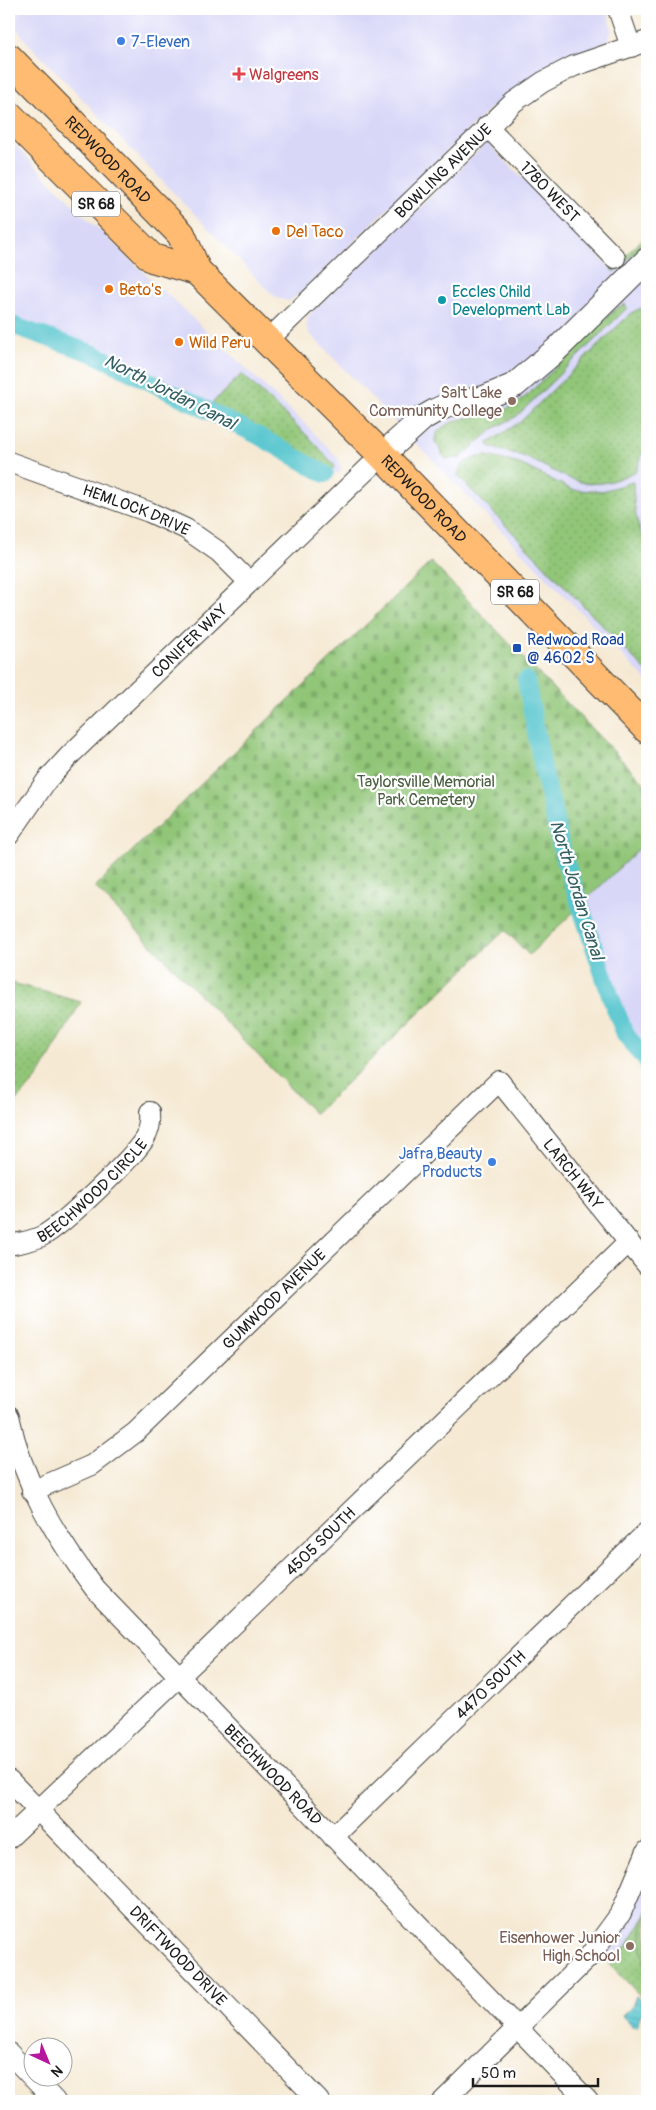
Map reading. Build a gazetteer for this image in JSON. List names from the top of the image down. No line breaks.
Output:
{"streets":{"main road":["REDWOOD ROAD","SR 68"],"street":["BOWLING AVENUE","1780 WEST","HEMLOCK DRIVE","CONIFER WAY","LARCH WAY","BEECHWOOD CIRCLE","GUMWOOD AVENUE","4505 SOUTH","4470 SOUTH","BEECHWOOD ROAD","DRIFTWOOD DRIVE"]},"crossings":[["REDWOOD ROAD","BOWLING AVENUE"],["REDWOOD ROAD","CONIFER WAY"],["BOWLING AVENUE","1780 WEST"],["HEMLOCK DRIVE","CONIFER WAY"],["LARCH WAY","GUMWOOD AVENUE"],["LARCH WAY","4505 SOUTH"],["GUMWOOD AVENUE","BEECHWOOD ROAD"],["4505 SOUTH","BEECHWOOD ROAD"],["4505 SOUTH","DRIFTWOOD DRIVE"],["4470 SOUTH","BEECHWOOD ROAD"]],"water":["North Jordan Canal"],"parks":["Taylorsville Memorial Park Cemetery"],"places":{"other":["7-Eleven","Del Taco","Beto's","Eccles Child Development Lab","Wild Peru","Salt Lake Community College","Jafra Beauty Products","Eisenhower Junior High School"],"health":["Walgreens"],"transit":["Redwood Road @ 4602 S"]},"scale_bar":"50 m","north":"bottom right"}
